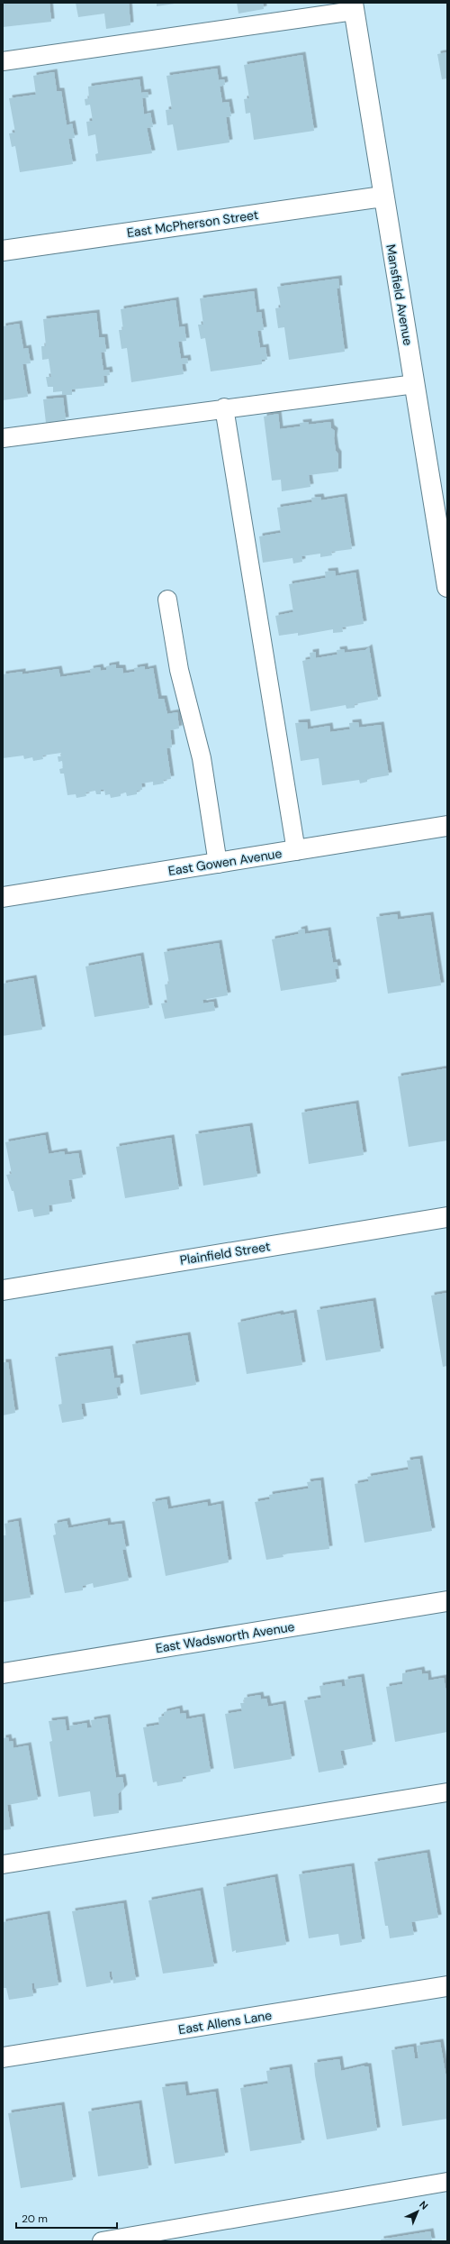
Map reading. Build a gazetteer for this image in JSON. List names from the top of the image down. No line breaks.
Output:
{"streets":{"street":["East McPherson Street","Mansfield Avenue","East Gowen Avenue","Plainfield Street","East Wadsworth Avenue","East Allens Lane"]},"crossings":[["East McPherson Street","Mansfield Avenue"]],"scale_bar":"20 m","north":"top right"}
